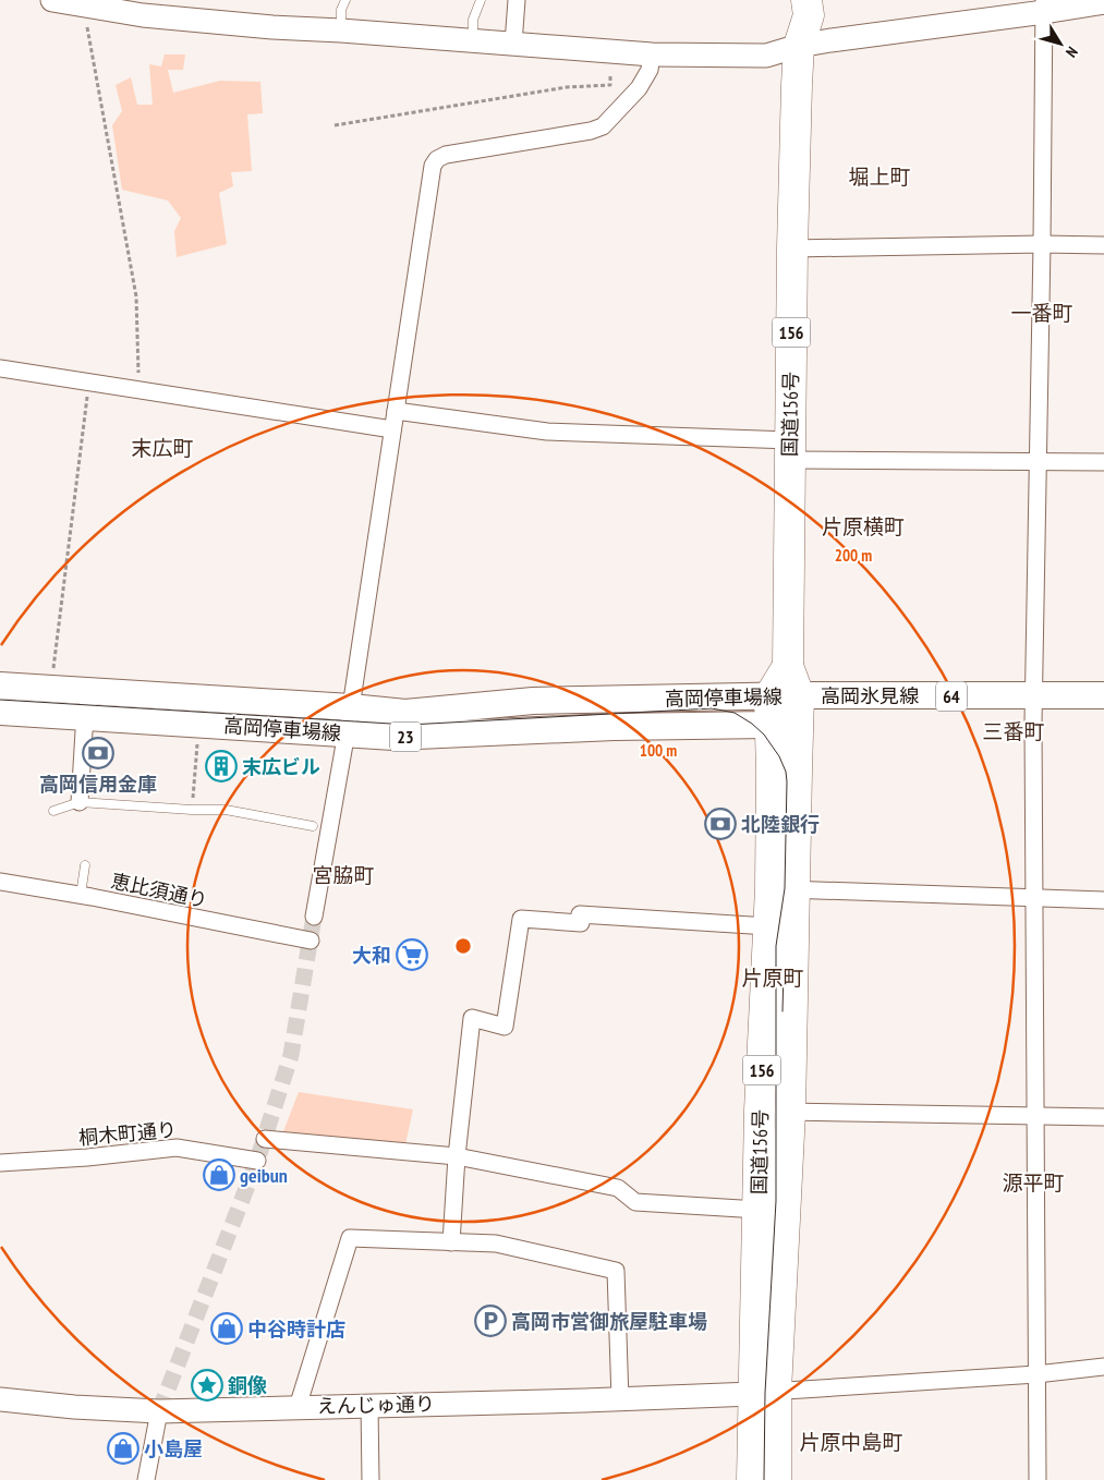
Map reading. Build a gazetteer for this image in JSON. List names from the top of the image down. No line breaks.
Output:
{"streets":{"highway":["156","国道156号"],"main road":["高岡氷見線","64","高岡停車場線","23"],"street":["恵比須通り","桐木町通り","えんじゅ通り"]},"crossings":[["国道156号","高岡氷見線"],["国道156号","高岡停車場線"],["国道156号","えんじゅ通り"],["高岡氷見線","高岡停車場線"]],"districts":["堀上町","一番町","末広町","片原横町","三番町","宮脇町","片原町","源平町","片原中島町"],"places":{"bank":["高岡信用金庫","北陸銀行"],"building":["末広ビル"],"supermarket":["大和"],"shop":["geibun","中谷時計店","小島屋"],"parking":["高岡市営御旅屋駐車場"],"place":["銅像"]},"north":"bottom right","rings":["200 m","100 m"]}
